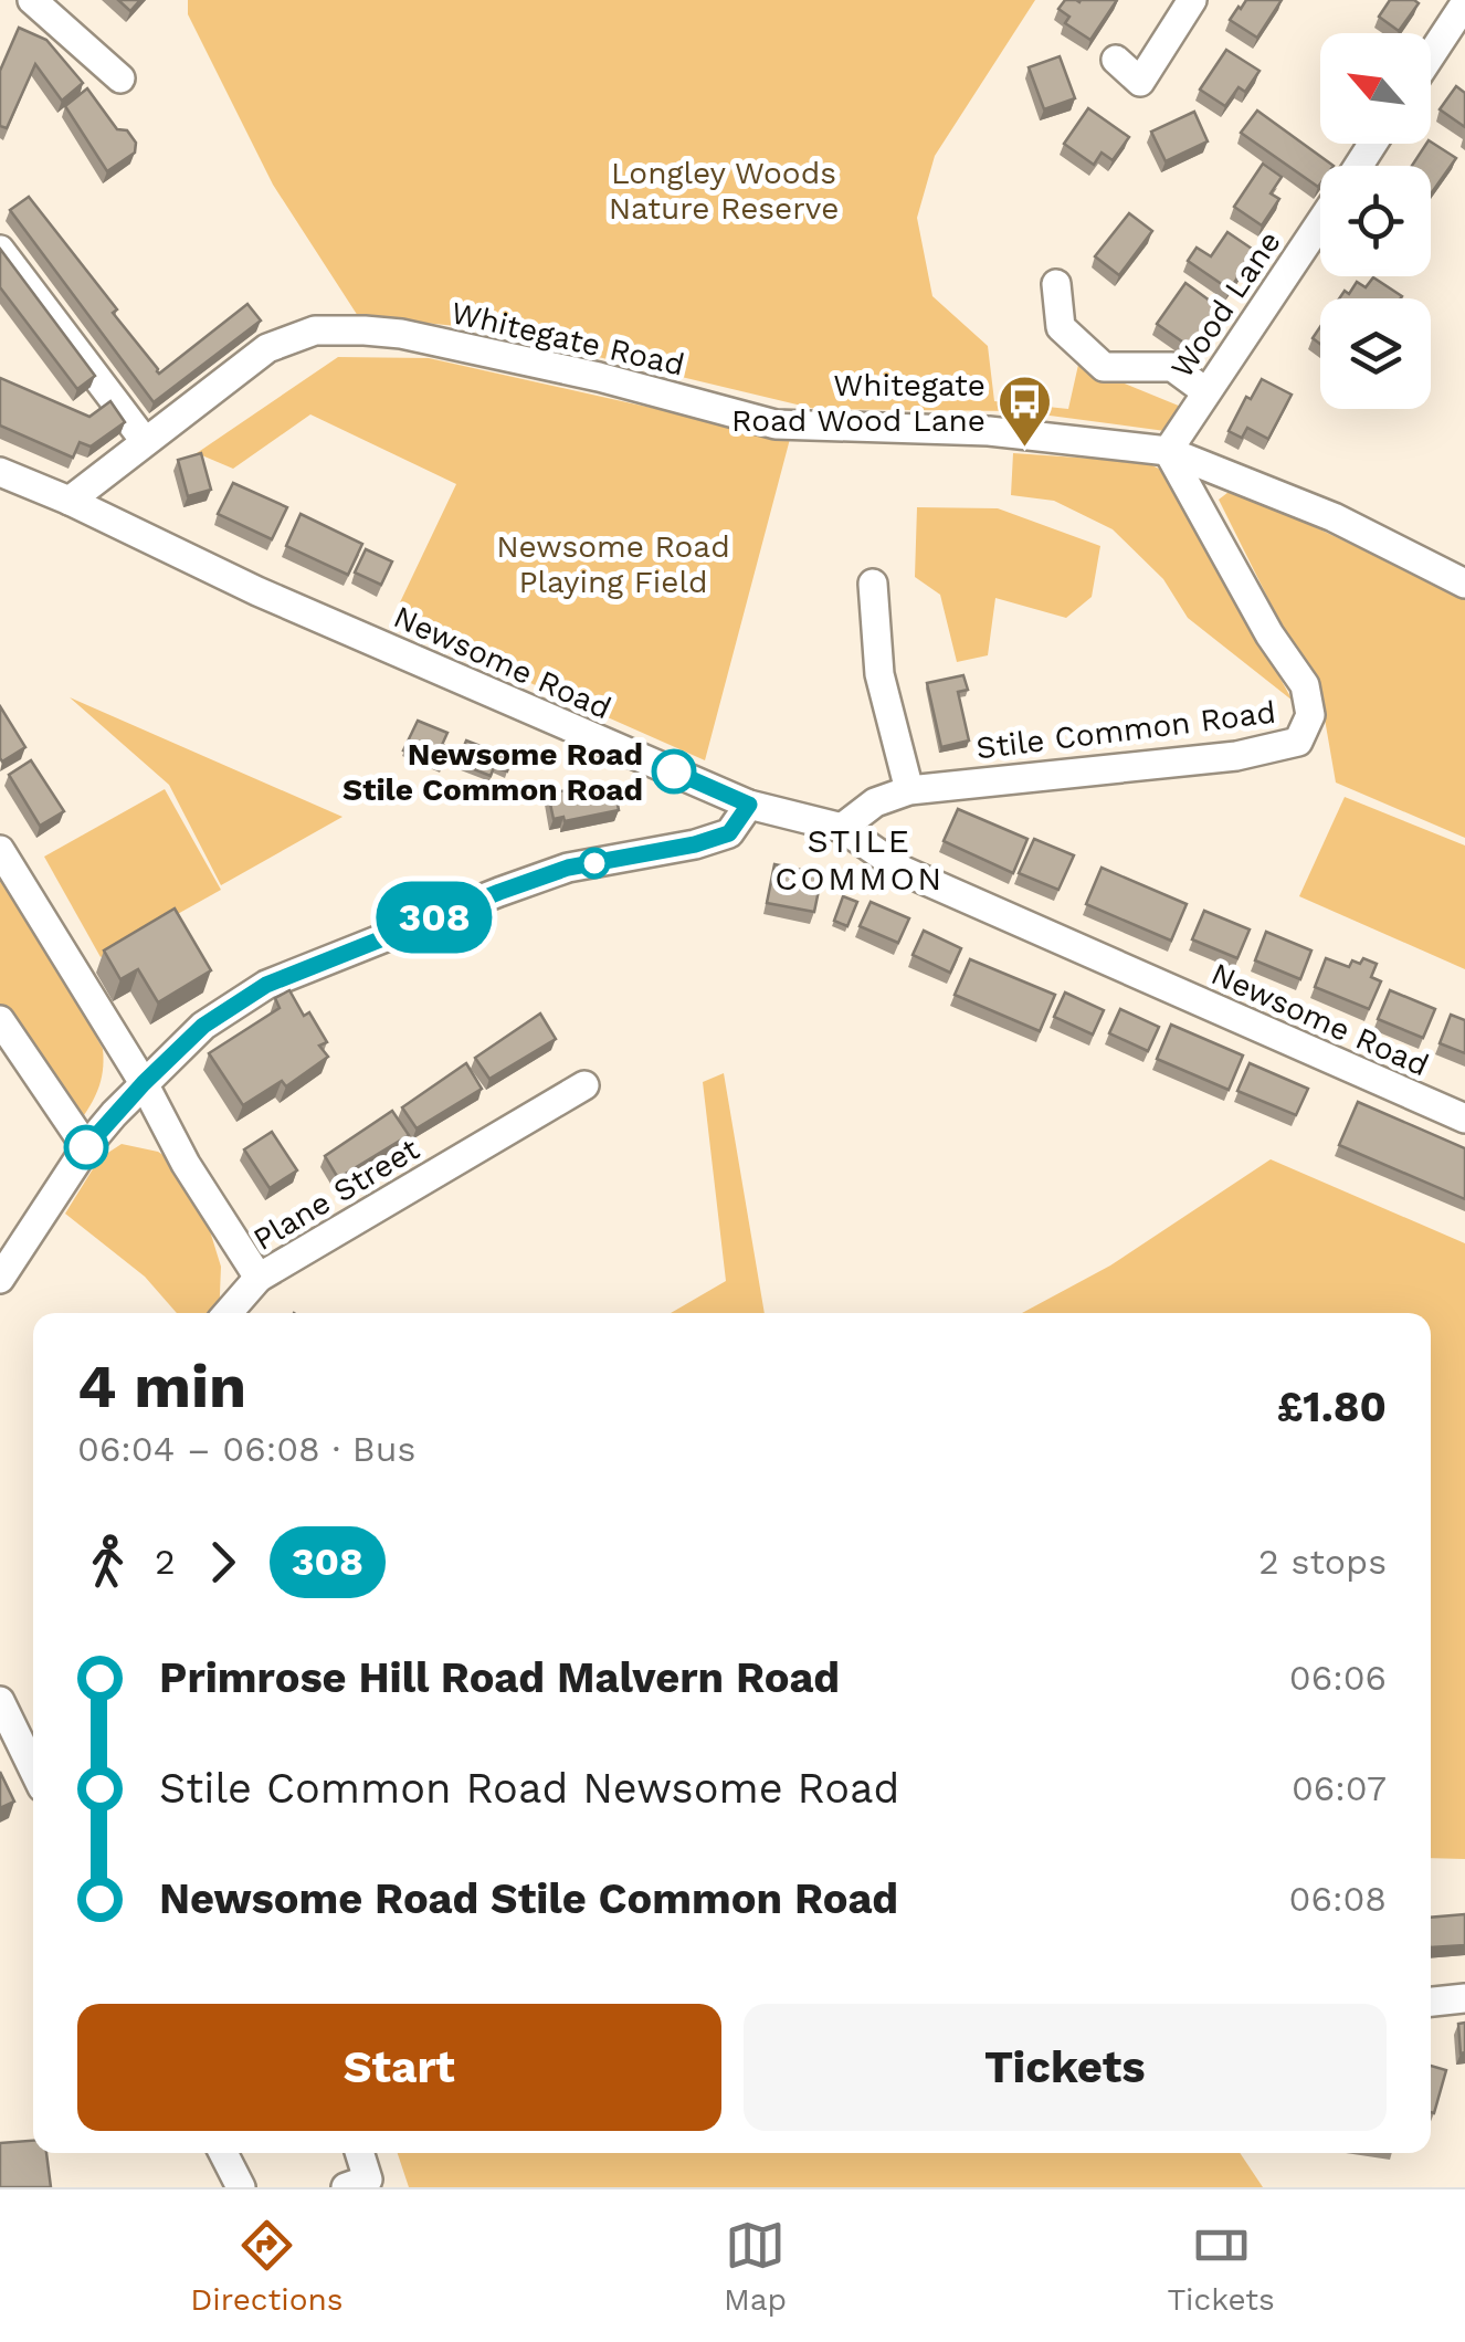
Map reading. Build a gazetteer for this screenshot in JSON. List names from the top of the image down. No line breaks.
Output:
{"streets":{"street":["Wood Lane","Whitegate Road","Newsome Road","Stile Common Road","Plane Street"]},"crossings":[["Wood Lane","Whitegate Road"],["Wood Lane","Stile Common Road"],["Whitegate Road","Newsome Road"],["Whitegate Road","Stile Common Road"],["Newsome Road","Stile Common Road"]],"districts":["STILE COMMON"],"parks":["Longley Woods Nature Reserve","Newsome Road Playing Field"],"places":{"bus stop":["Whitegate Road Wood Lane"],"other":["Newsome Road Stile Common Road"]},"lines":["bus line 308"],"north":"top left","page":{"on_map":"308","heading":["4 min","06:04 – 06:08 · Bus","£1.80"],"legs":["2","308","2 stops"],"list":[{"name":"Primrose Hill Road Malvern Road","value":"06:06"},{"name":"Stile Common Road Newsome Road","value":"06:07"},{"name":"Newsome Road Stile Common Road","value":"06:08"}],"buttons":["Start","Tickets"],"tabs":["Directions","Map","Tickets"]}}
